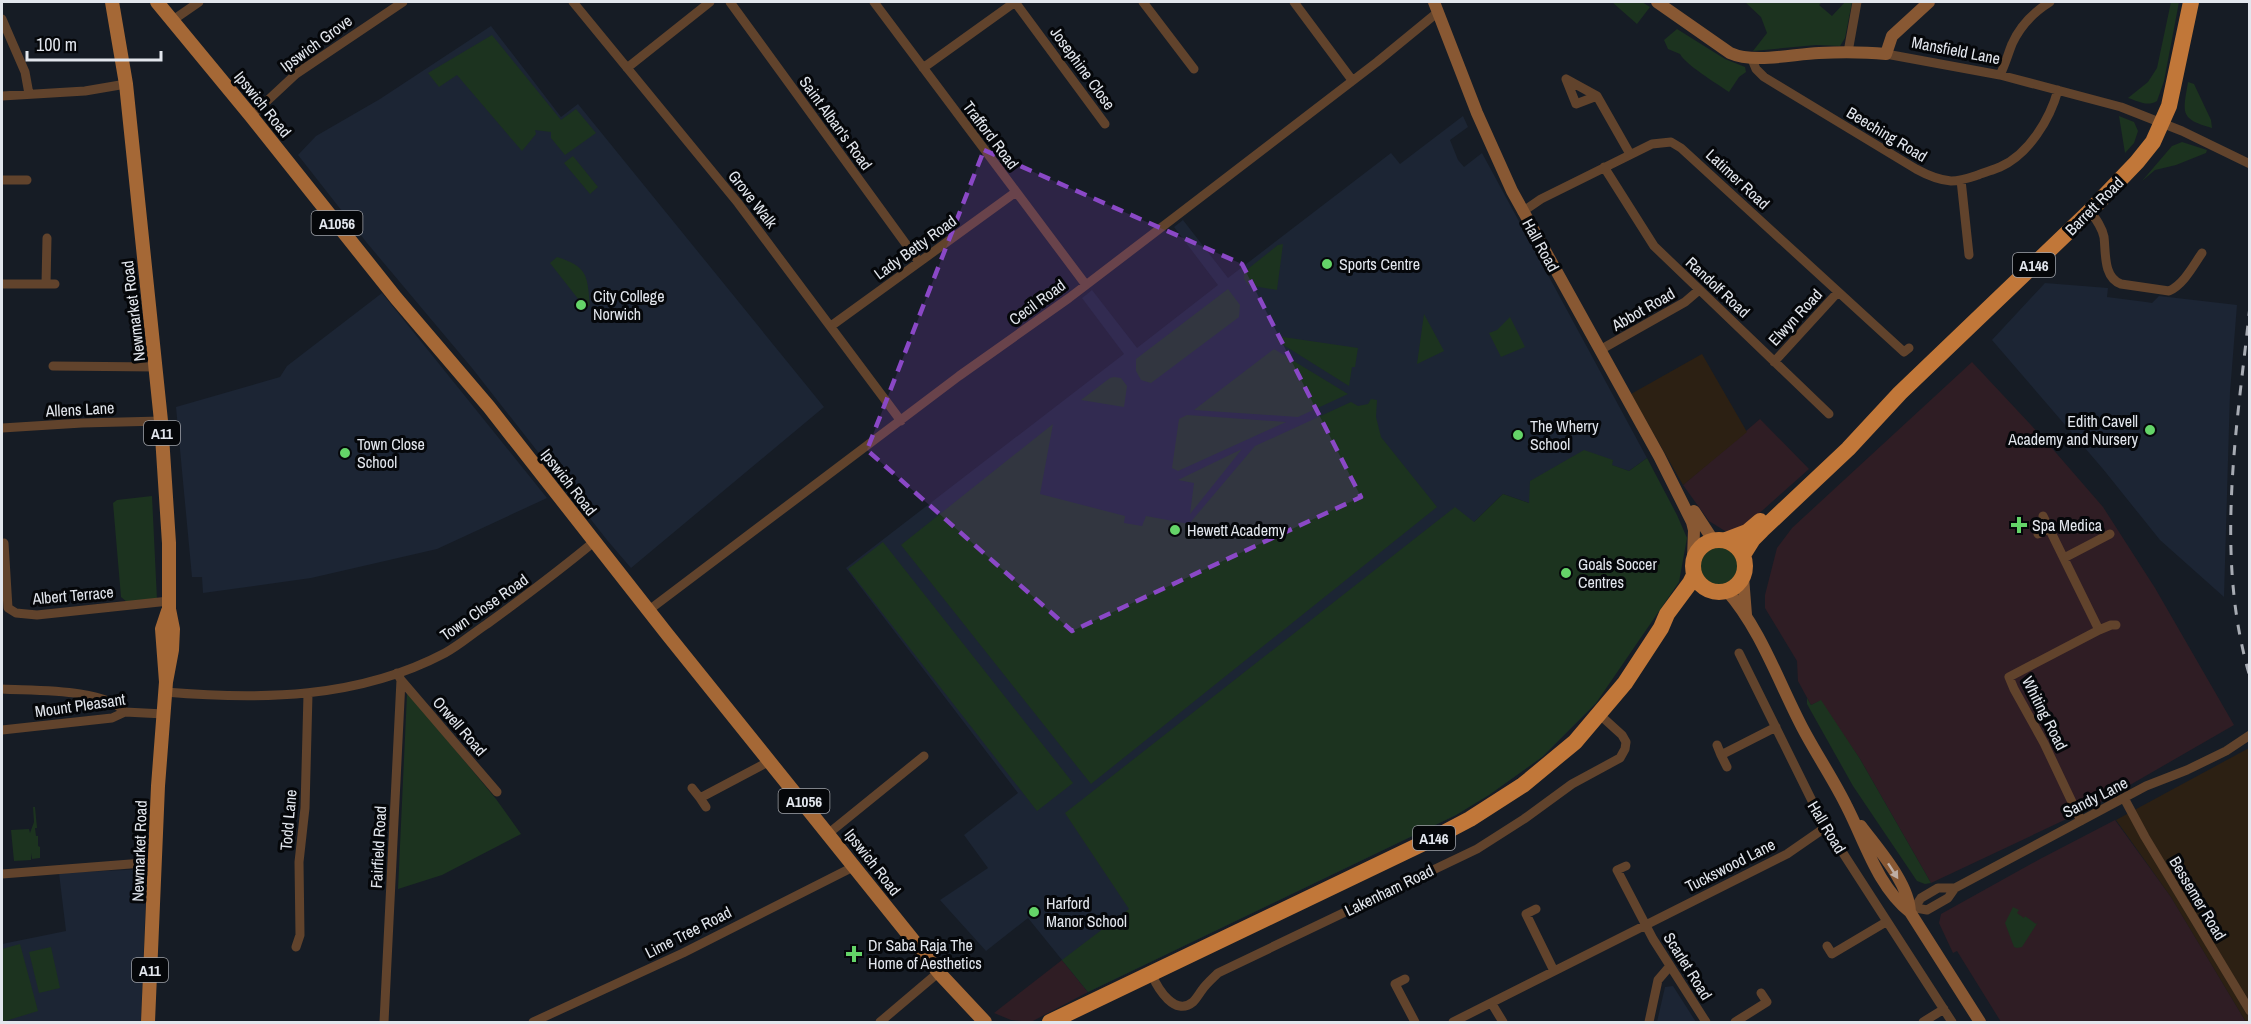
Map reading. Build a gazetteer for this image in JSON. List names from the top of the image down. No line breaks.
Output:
{"streets":{"highway":["Barrett Road","Hall Road","A146","Lakenham Road"],"main road":["Ipswich Road","A1056","Newmarket Road","A11"],"street":["Ipswich Grove","Mansfield Lane","Josephine Close","Saint Alban's Road","Beeching Road","Trafford Road","Latimer Road","Grove Walk","Lady Betty Road","Randolf Road","Cecil Road","Abbot Road","Elwyn Road","Allens Lane","Albert Terrace","Town Close Road","Mount Pleasant","Whiting Road","Orwell Road","Sandy Lane","Todd Lane","Fairfield Road","Tuckswood Lane","Bessemer Road","Lime Tree Road","Scarlet Road"]},"crossings":[["Ipswich Grove","Ipswich Road"],["Mansfield Lane","Beeching Road"],["Mansfield Lane","Barrett Road"],["Ipswich Road","Cecil Road"],["Ipswich Road","Town Close Road"],["Ipswich Road","Lime Tree Road"],["Saint Alban's Road","Lady Betty Road"],["Trafford Road","Lady Betty Road"],["Trafford Road","Cecil Road"],["Latimer Road","Hall Road"],["Latimer Road","Randolf Road"],["Latimer Road","Elwyn Road"],["Grove Walk","Lady Betty Road"],["Grove Walk","Cecil Road"],["Barrett Road","Hall Road"],["Barrett Road","A146"],["Barrett Road","Lakenham Road"],["Hall Road","A146"],["Hall Road","Cecil Road"],["Hall Road","Abbot Road"],["Hall Road","Sandy Lane"],["Hall Road","Tuckswood Lane"],["Hall Road","Lakenham Road"],["A146","Lakenham Road"],["Randolf Road","Abbot Road"],["Randolf Road","Elwyn Road"],["Newmarket Road","Allens Lane"],["Newmarket Road","Albert Terrace"],["Newmarket Road","Town Close Road"],["Newmarket Road","Mount Pleasant"],["Town Close Road","Orwell Road"],["Town Close Road","Todd Lane"],["Town Close Road","Fairfield Road"],["Whiting Road","Sandy Lane"],["Orwell Road","Fairfield Road"],["Sandy Lane","Bessemer Road"],["Tuckswood Lane","Scarlet Road"]],"places":{"other":["Sports Centre","City College Norwich","Edith Cavell Academy and Nursery","The Wherry School","Town Close School","Hewett Academy","Goals Soccer Centres","Harford Manor School"],"health":["Spa Medica","Dr Saba Raja The Home of Aesthetics"]},"scale_bar":"100 m"}
